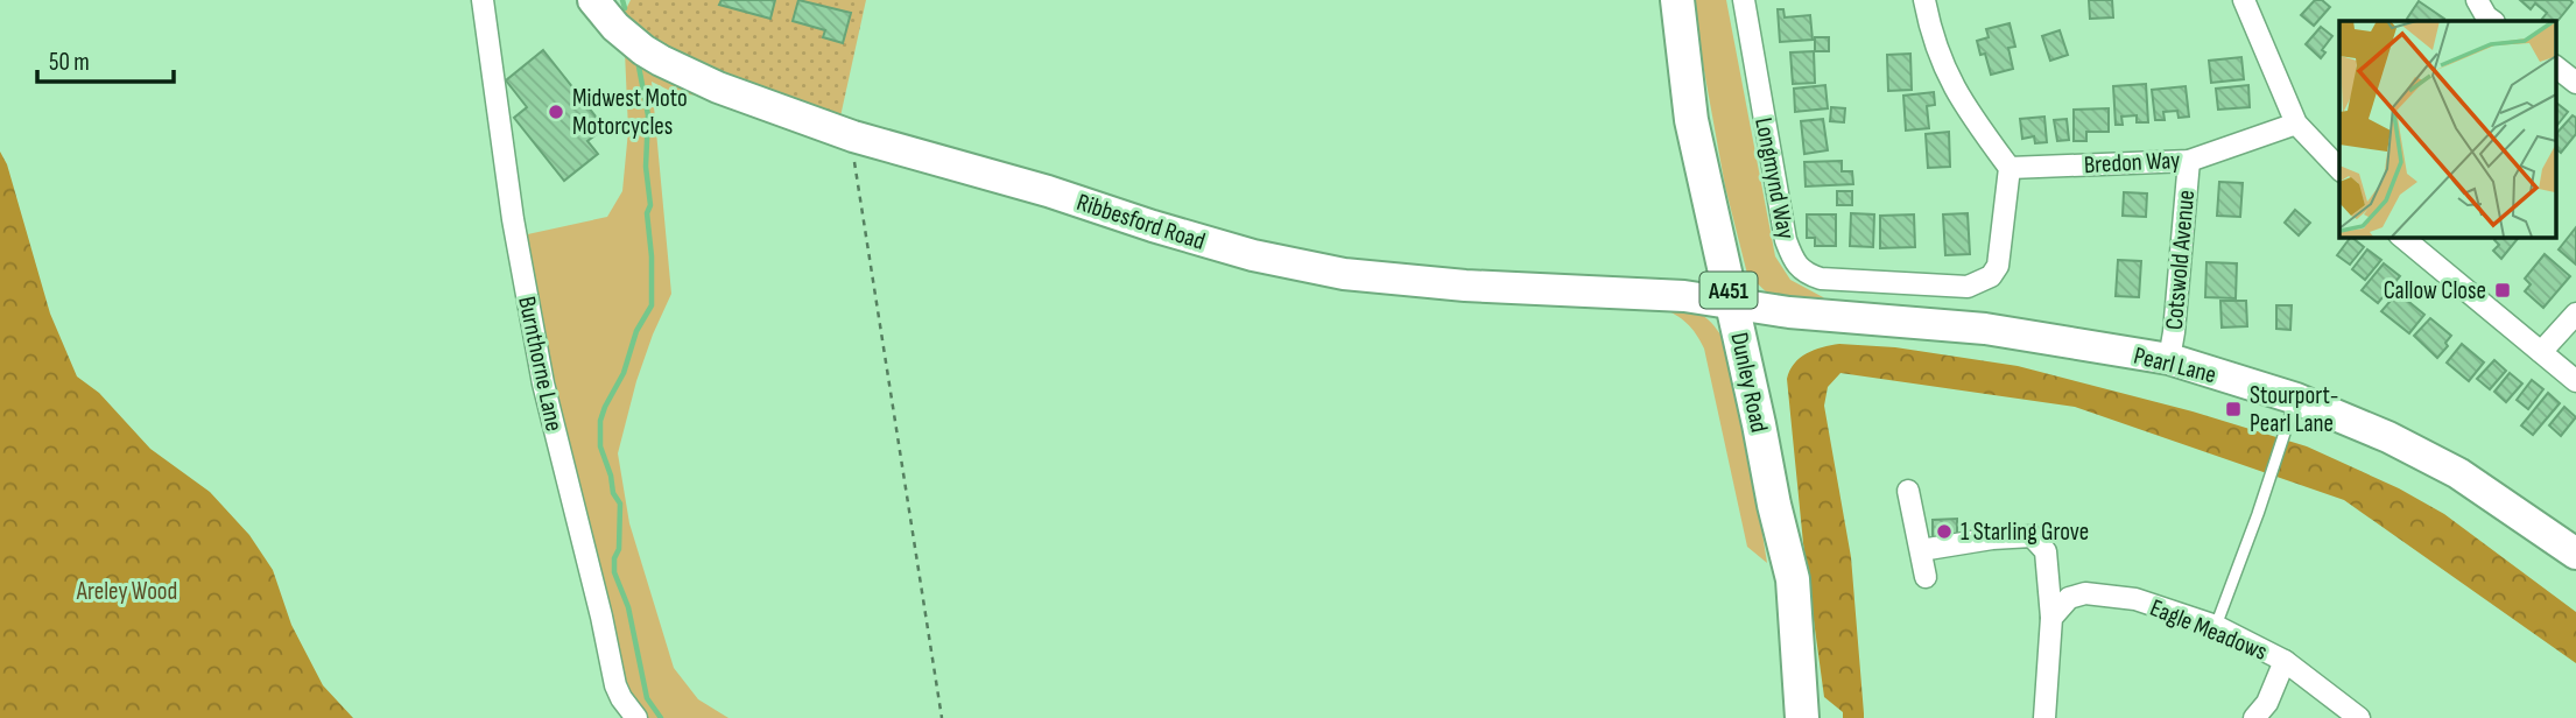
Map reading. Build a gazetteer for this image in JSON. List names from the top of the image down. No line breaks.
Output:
{"streets":{"main road":["Ribbesford Road","A451","Pearl Lane","Dunley Road"],"street":["Bredon Way","Longmynd Way","Cotswold Avenue","Burnthorne Lane","Eagle Meadows"]},"crossings":[["Bredon Way","Longmynd Way"],["Bredon Way","Cotswold Avenue"],["Ribbesford Road","Pearl Lane"],["Ribbesford Road","Dunley Road"],["Cotswold Avenue","Pearl Lane"],["Pearl Lane","Dunley Road"]],"parks":["Areley Wood"],"places":{"other":["Midwest Moto Motorcycles","1 Starling Grove"],"transit":["Callow Close","Stourport- Pearl Lane"]},"scale_bar":"50 m"}
